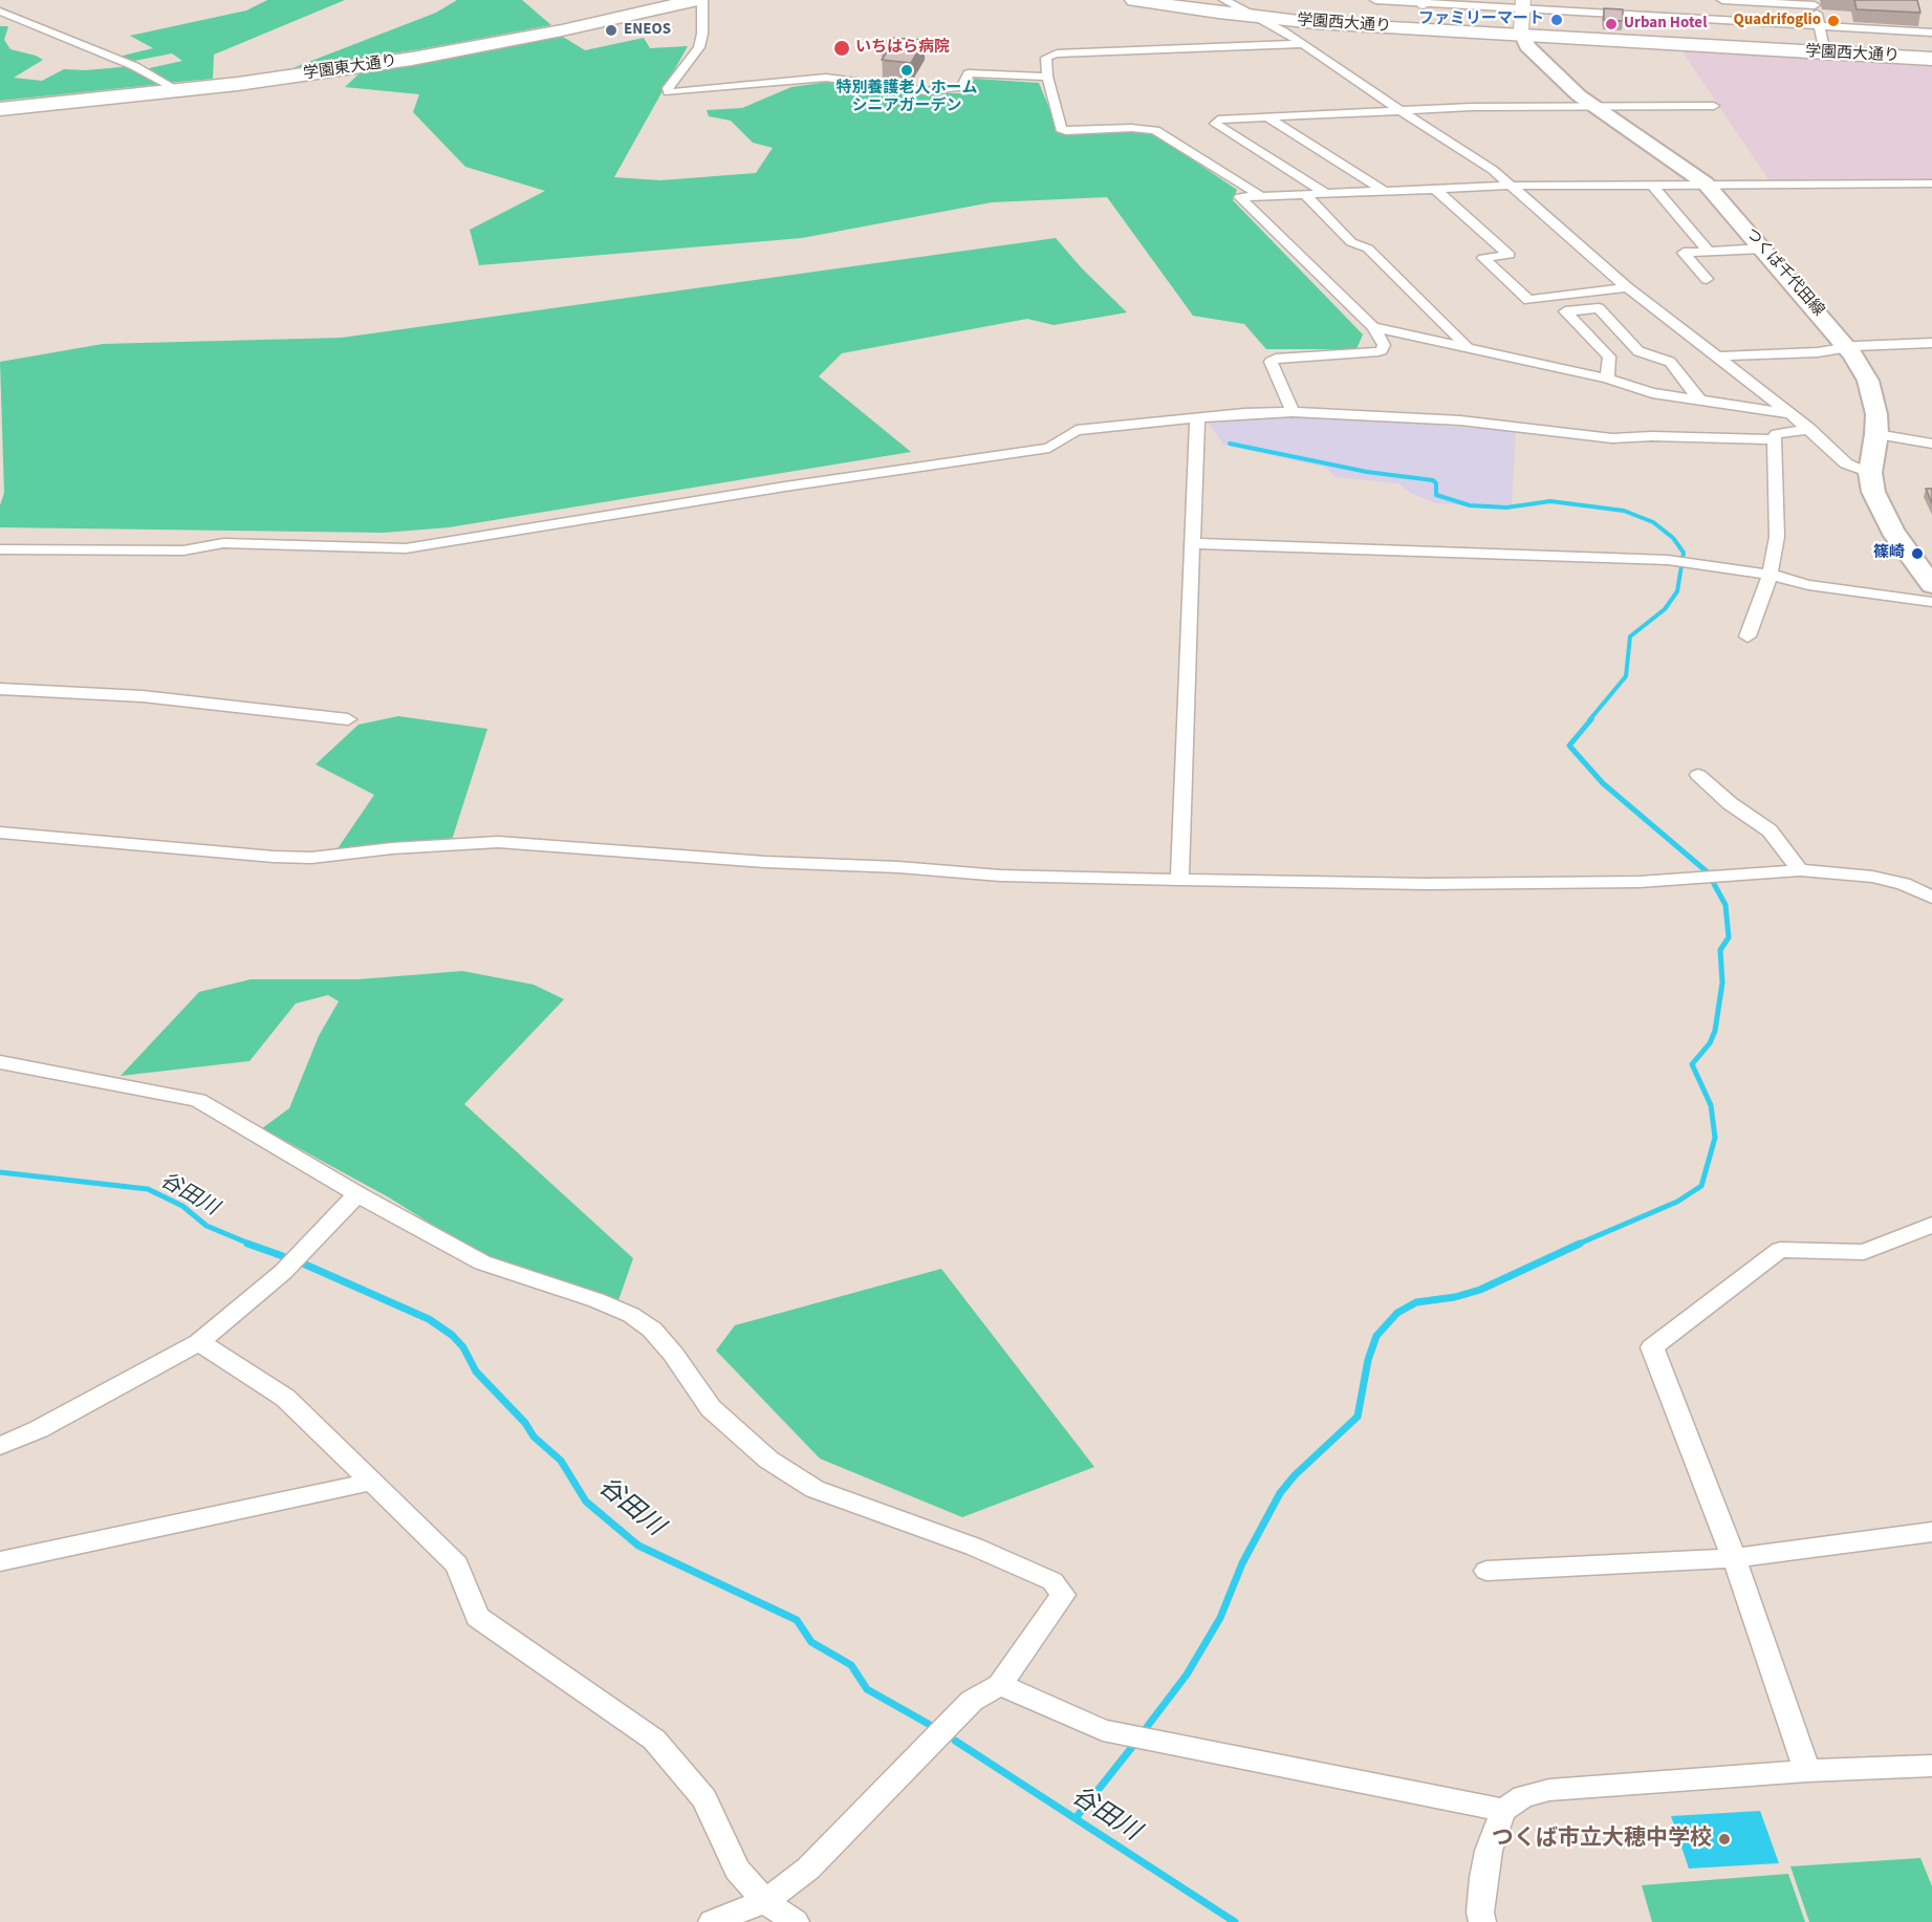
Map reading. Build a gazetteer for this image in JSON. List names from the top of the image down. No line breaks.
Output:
{"streets":{"highway":["学園西大通り","学園東大通り"],"main road":["つくば千代田線"]},"crossings":[["学園西大通り","つくば千代田線"]],"water":["谷田川"],"places":["ファミリーマート","Quadrifoglio","Urban Hotel","ENEOS","いちはら病院","特別養護老人ホーム シニアガーデン","篠崎","つくば市立大穂中学校"]}
